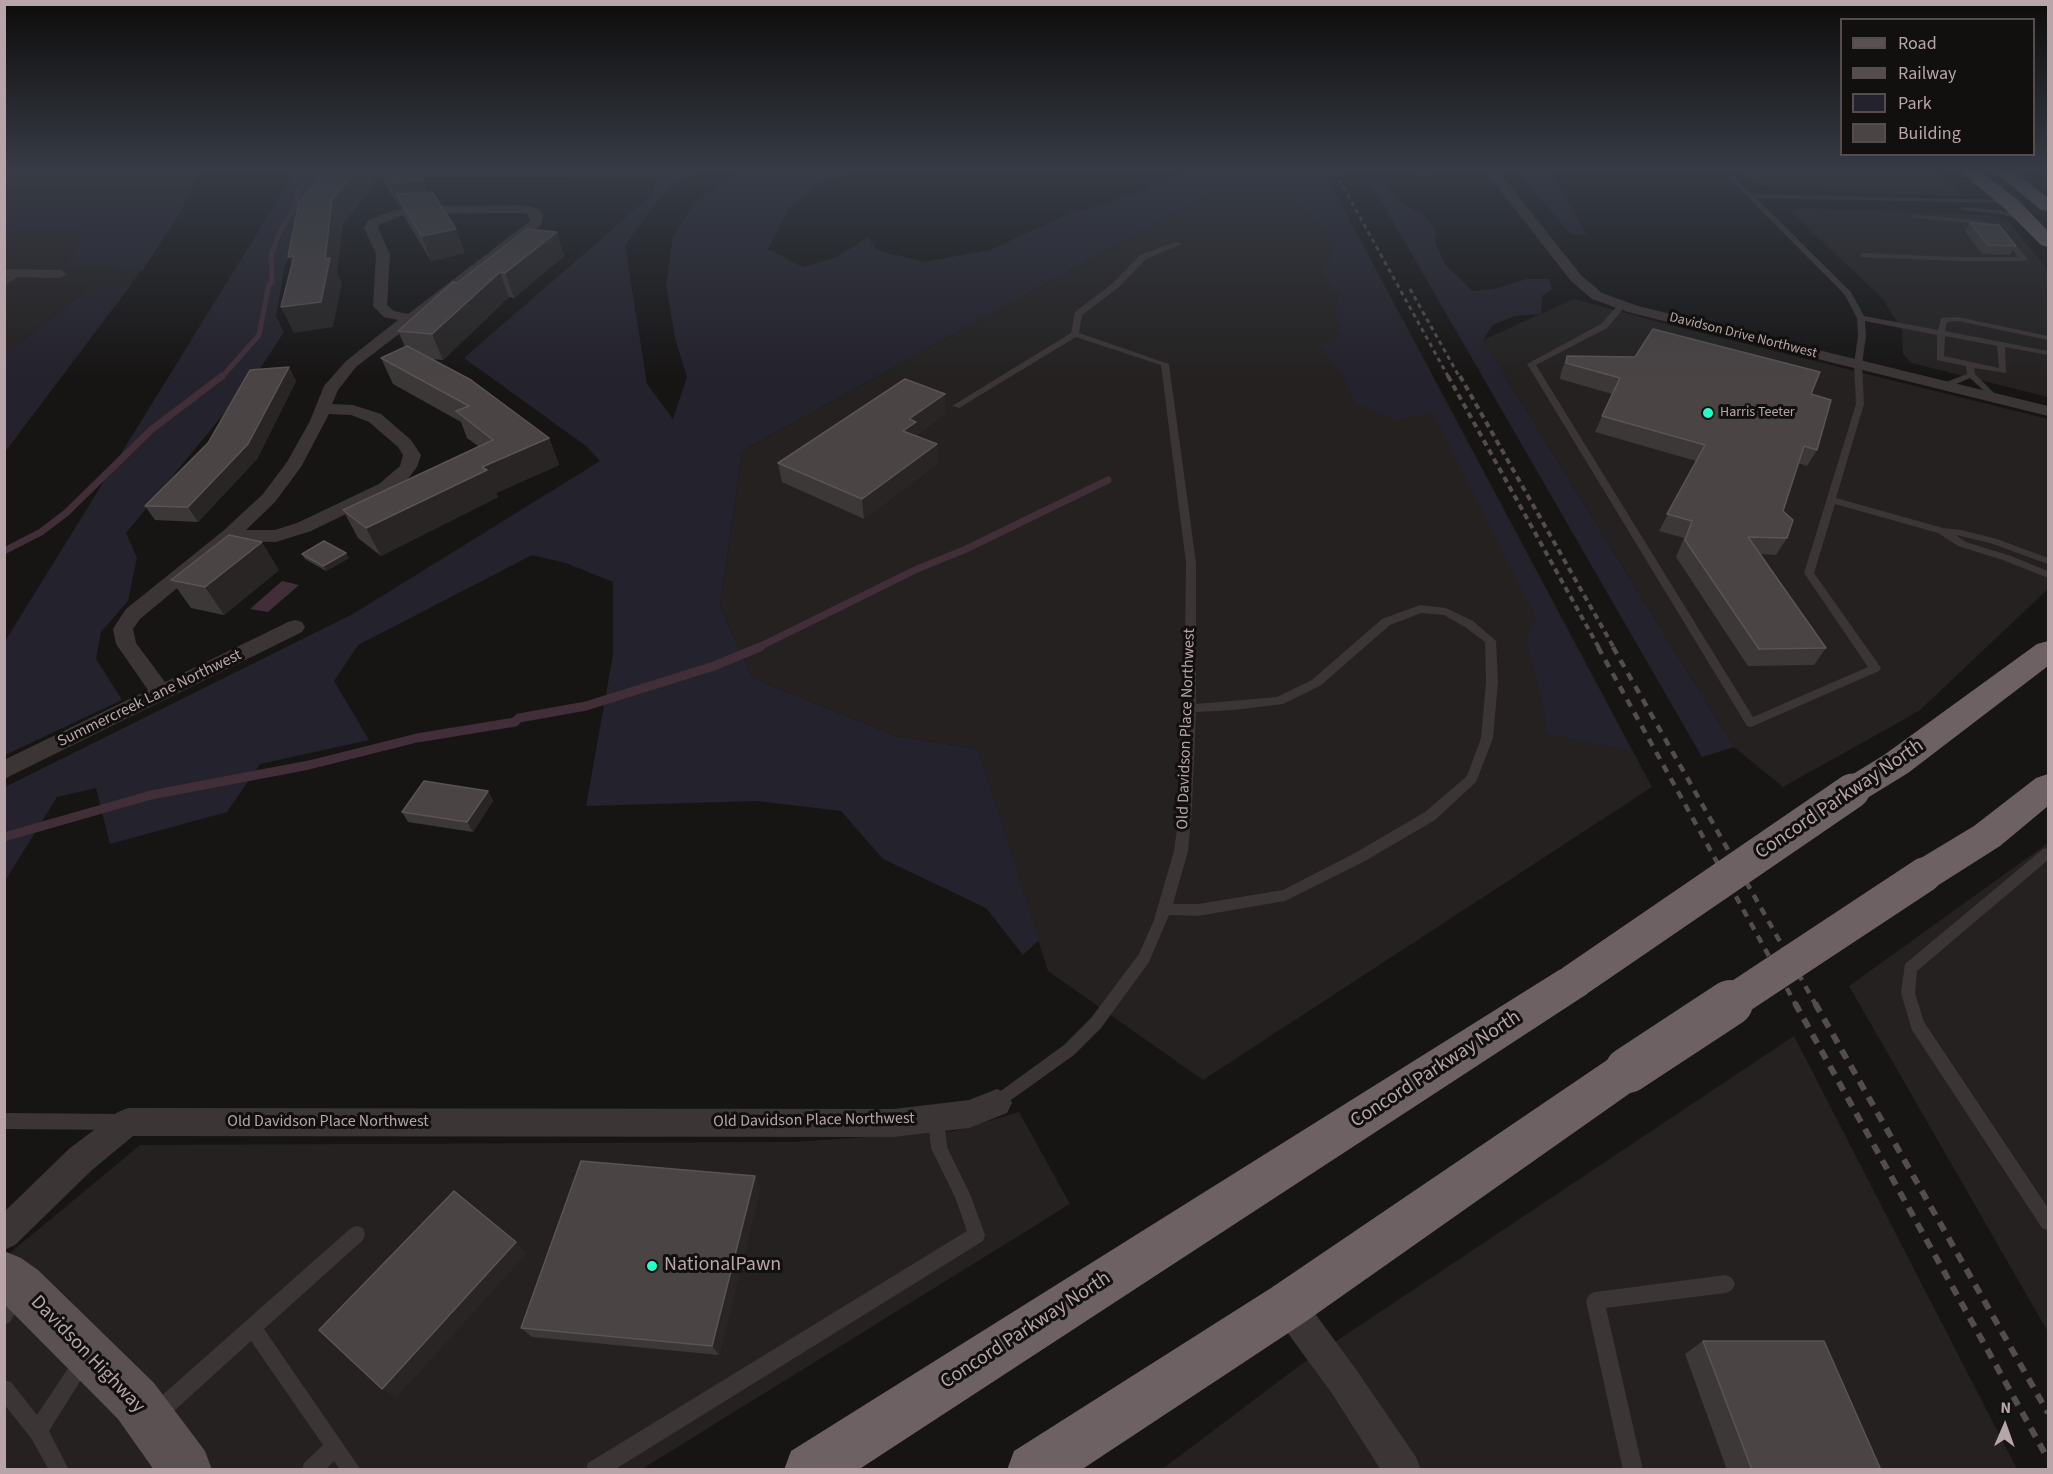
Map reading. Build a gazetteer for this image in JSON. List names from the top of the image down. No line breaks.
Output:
{"streets":{"highway":["Concord Parkway North"],"main road":["Davidson Highway"],"street":["Davidson Drive Northwest","Summercreek Lane Northwest","Old Davidson Place Northwest"]},"places":["Harris Teeter","NationalPawn"],"legend":["Road","Railway","Park","Building"],"north":"top"}
